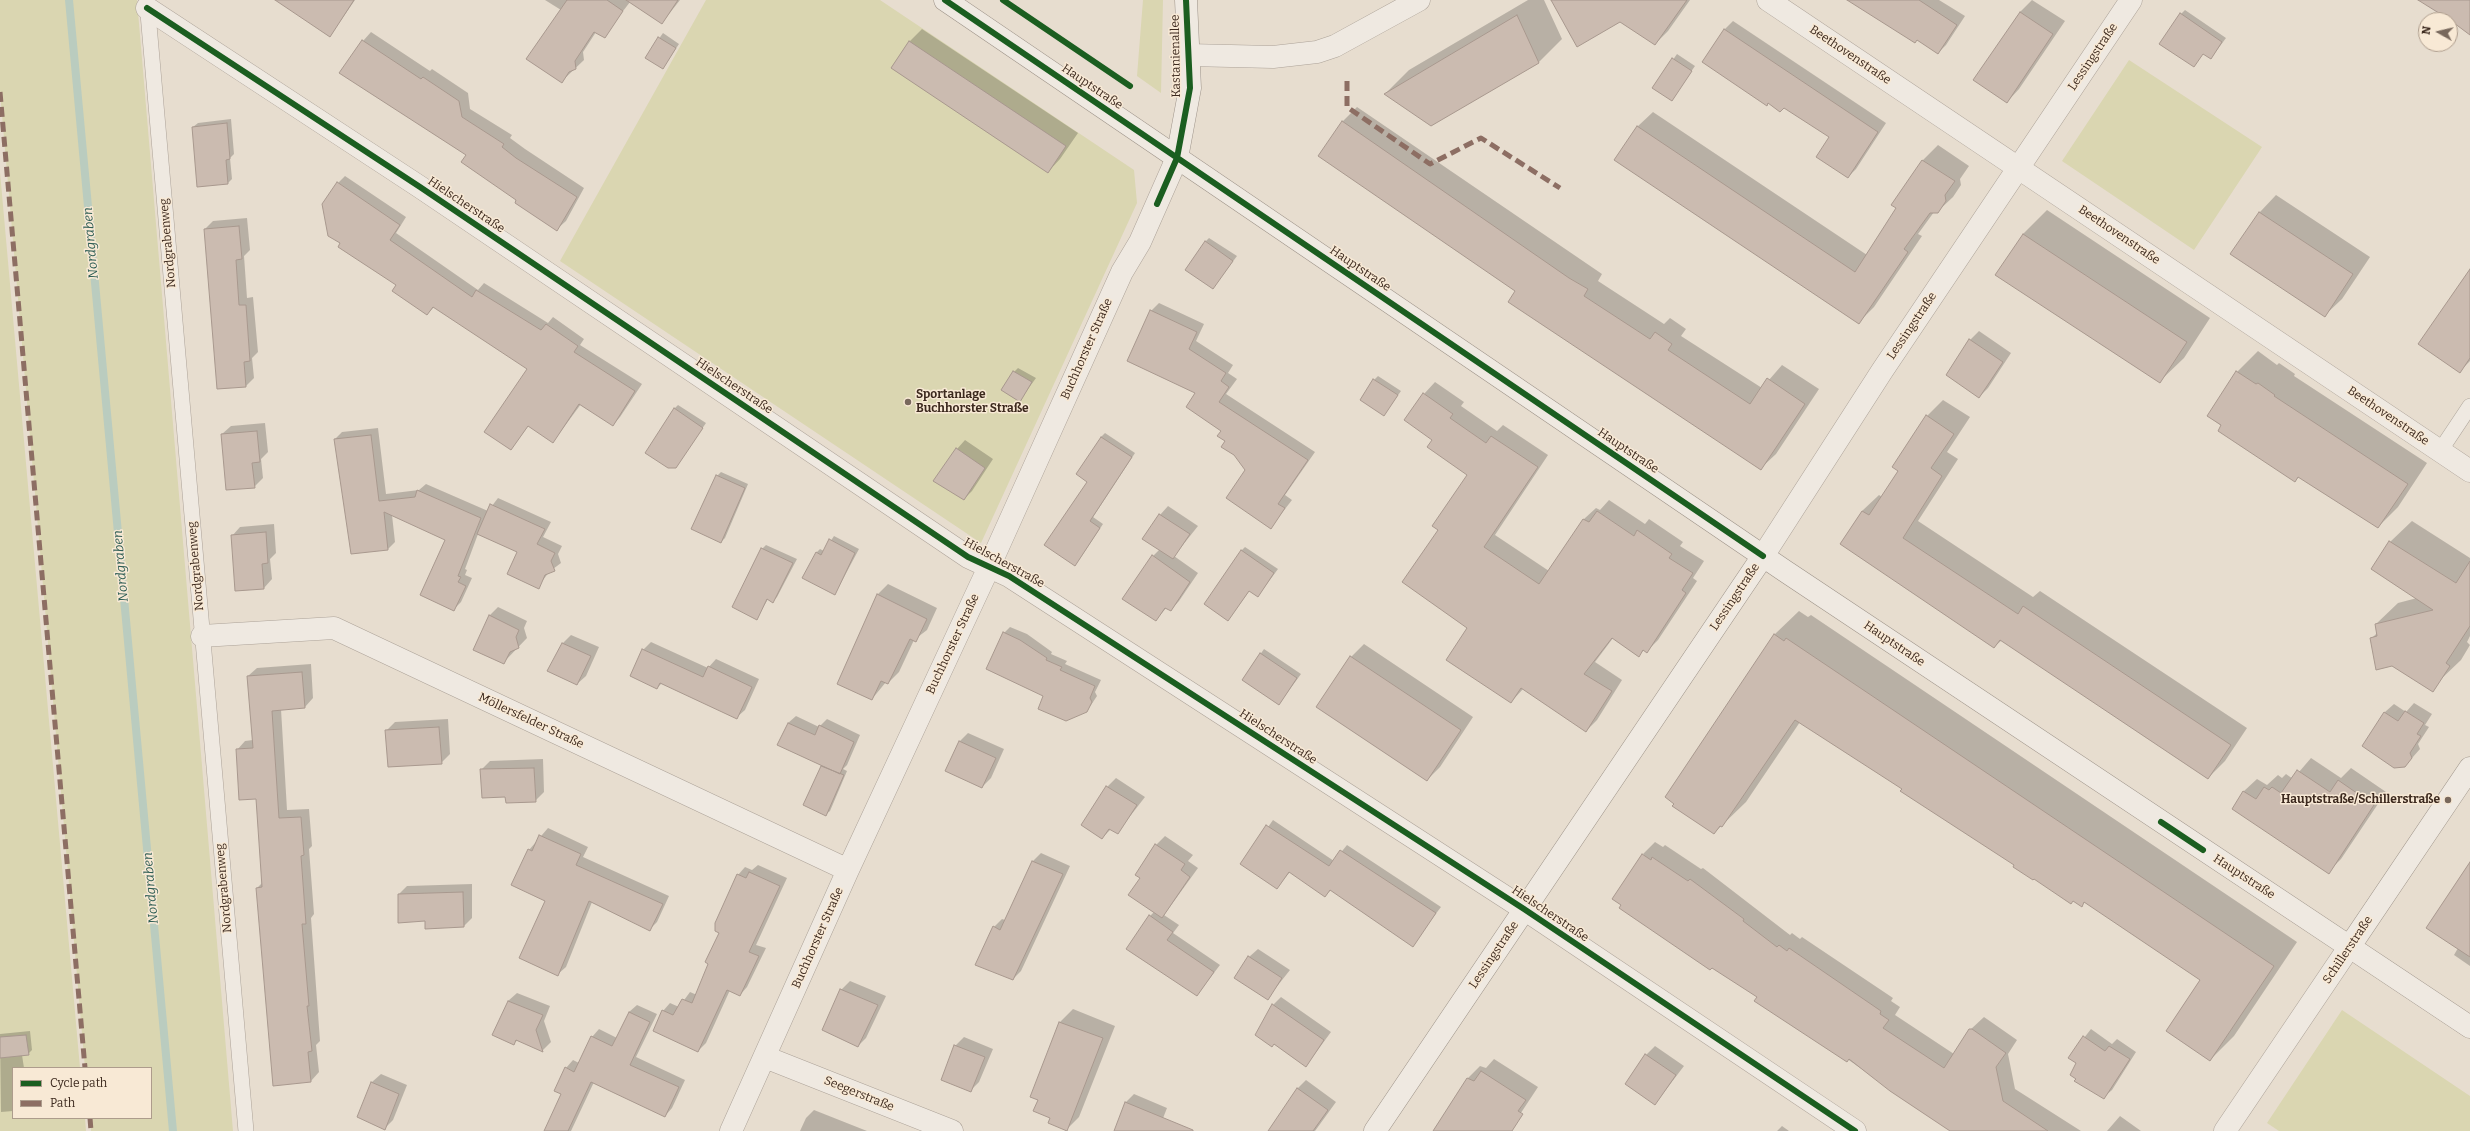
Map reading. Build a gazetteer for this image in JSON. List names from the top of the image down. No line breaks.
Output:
{"streets":{"street":["Beethovenstraße","Kastanienallee","Lessingstraße","Hauptstraße","Hielscherstraße","Buchhorster Straße","Möllersfelder Straße","Schillerstraße","Seegerstraße"],"lane":["Nordgrabenweg"]},"crossings":[["Beethovenstraße","Lessingstraße"],["Kastanienallee","Hauptstraße"],["Kastanienallee","Buchhorster Straße"],["Lessingstraße","Hauptstraße"],["Lessingstraße","Hielscherstraße"],["Hauptstraße","Buchhorster Straße"],["Hauptstraße","Schillerstraße"],["Hielscherstraße","Nordgrabenweg"],["Hielscherstraße","Buchhorster Straße"],["Nordgrabenweg","Möllersfelder Straße"],["Buchhorster Straße","Möllersfelder Straße"],["Buchhorster Straße","Seegerstraße"]],"water":["Nordgraben"],"places":["Sportanlage Buchhorster Straße","Hauptstraße/Schillerstraße"],"legend":["Cycle path","Path"],"north":"left"}
